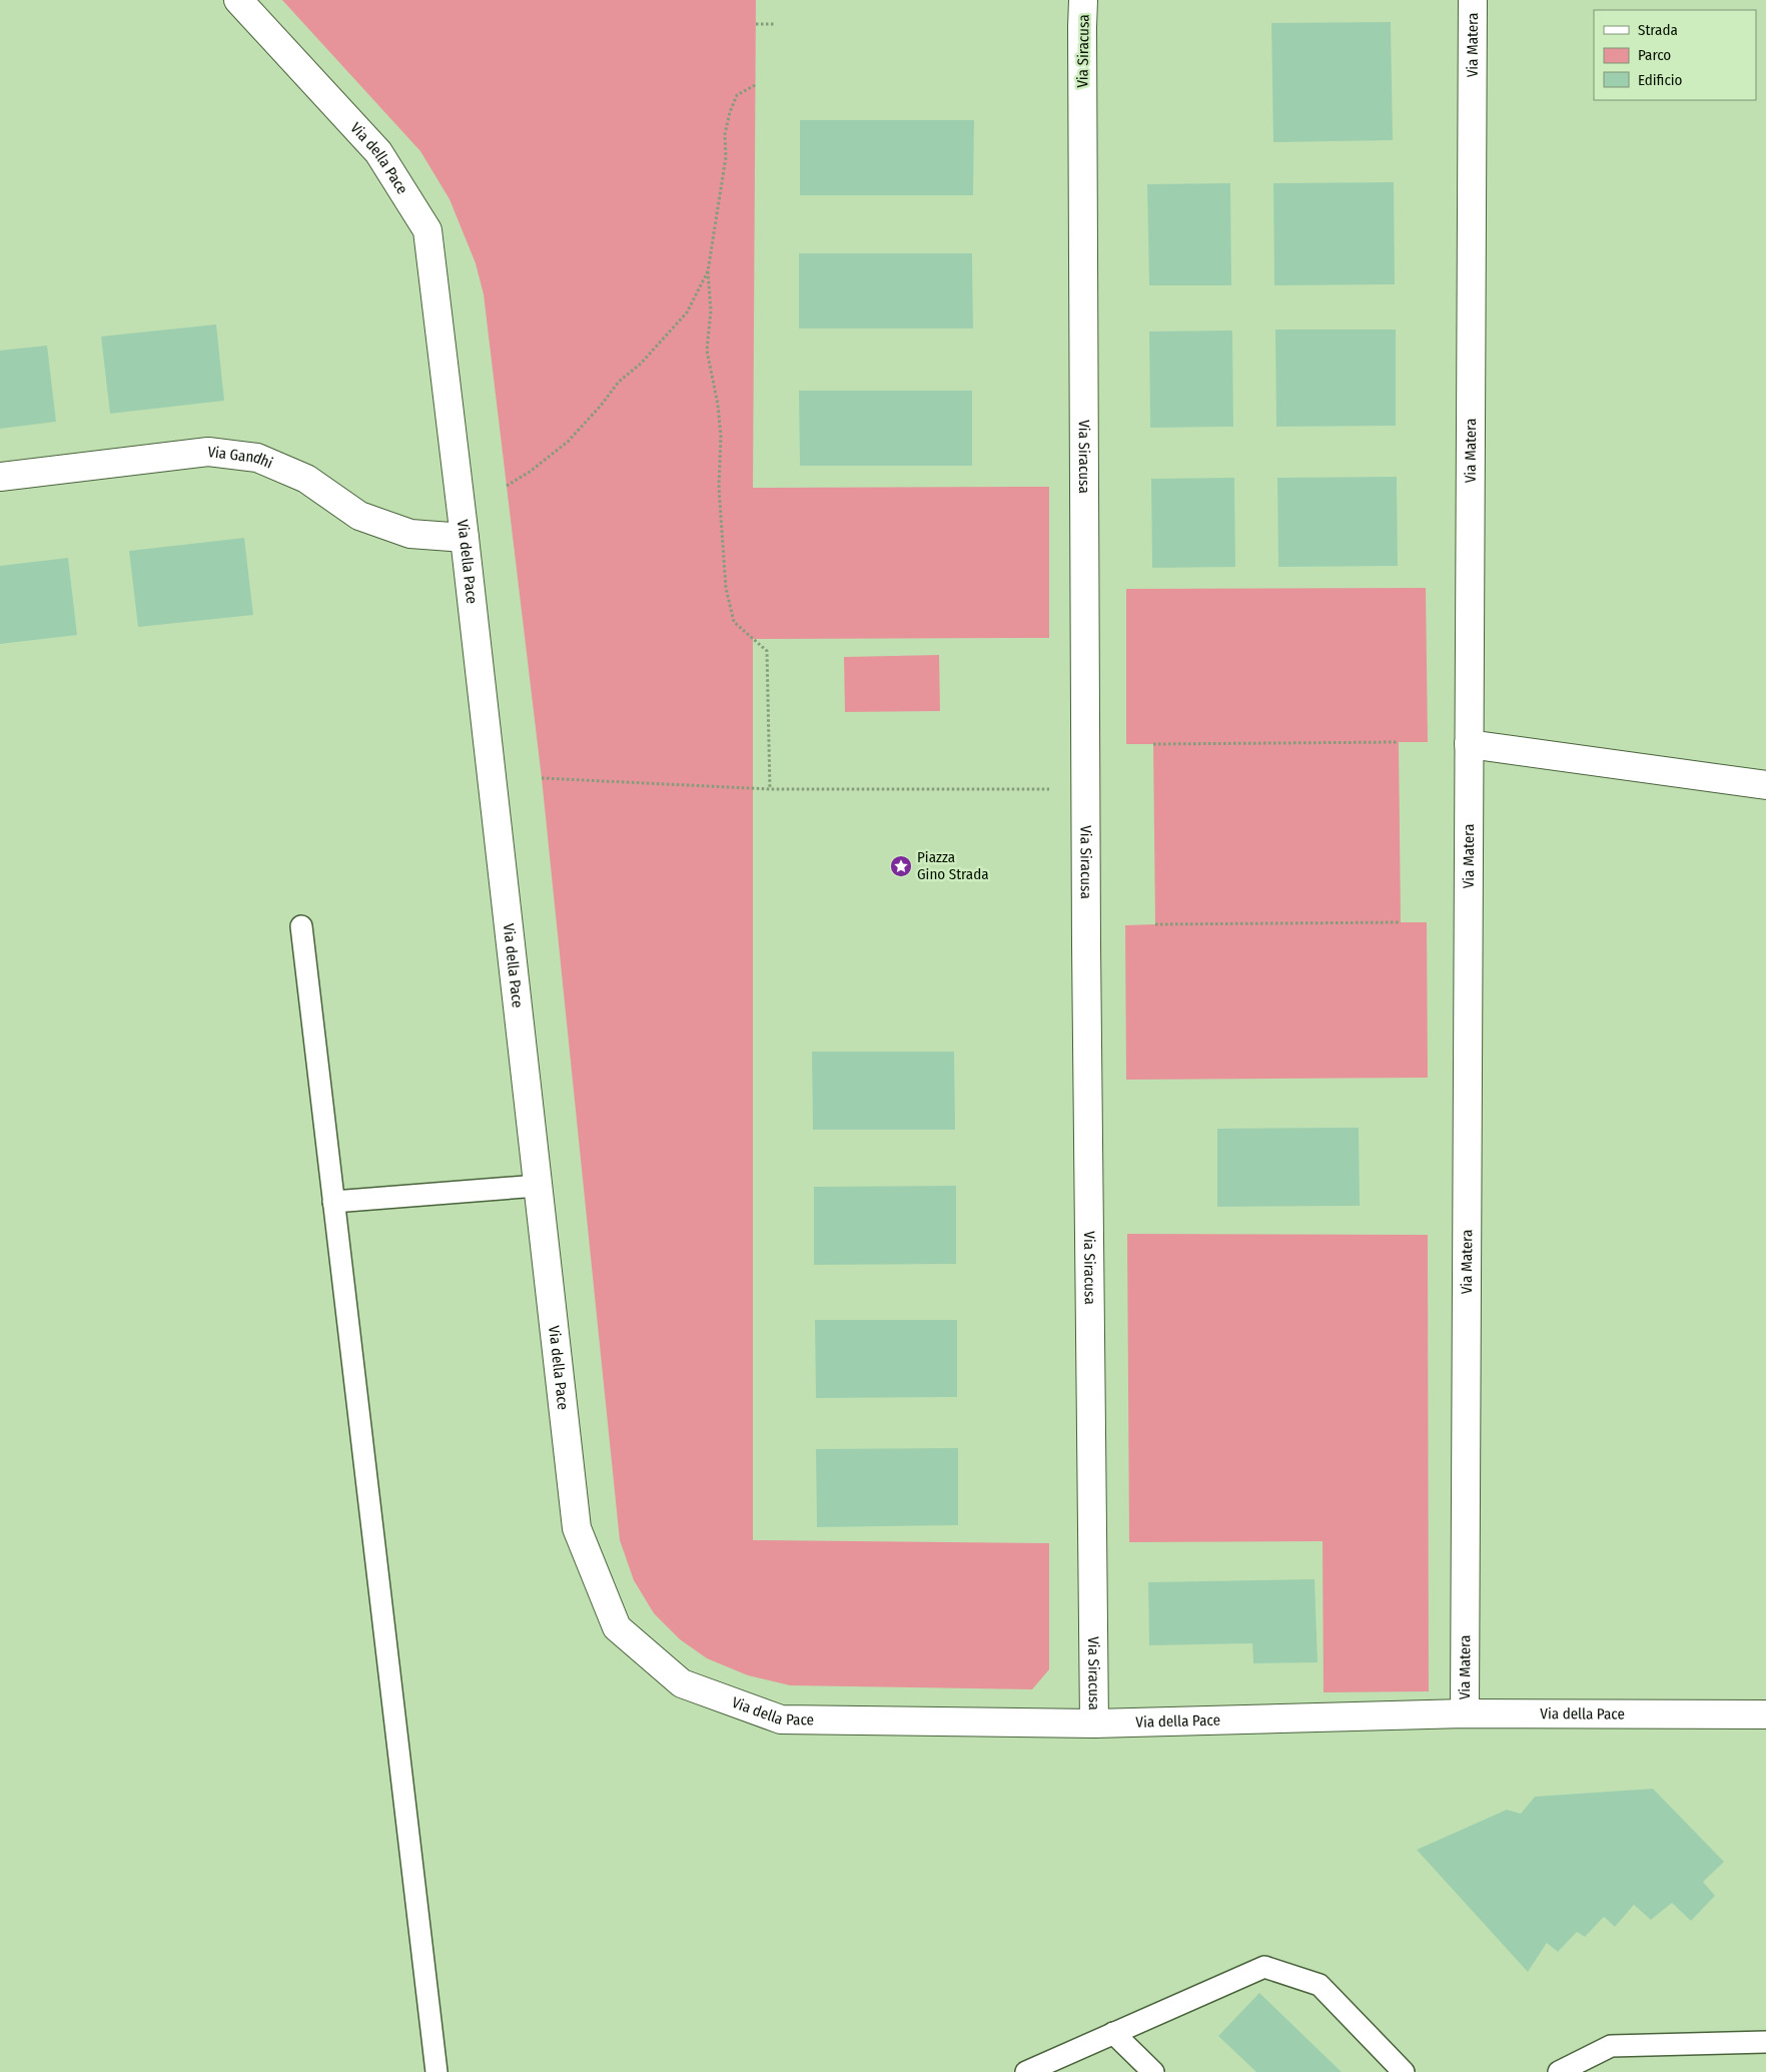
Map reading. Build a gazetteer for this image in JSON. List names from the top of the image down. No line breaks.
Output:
{"streets":{"street":["Via Matera","Via Siracusa","Via della Pace","Via Gandhi"]},"crossings":[["Via Matera","Via della Pace"],["Via Siracusa","Via della Pace"],["Via della Pace","Via Gandhi"]],"places":{"place":["Piazza Gino Strada"]},"legend":["Strada","Parco","Edificio"]}
